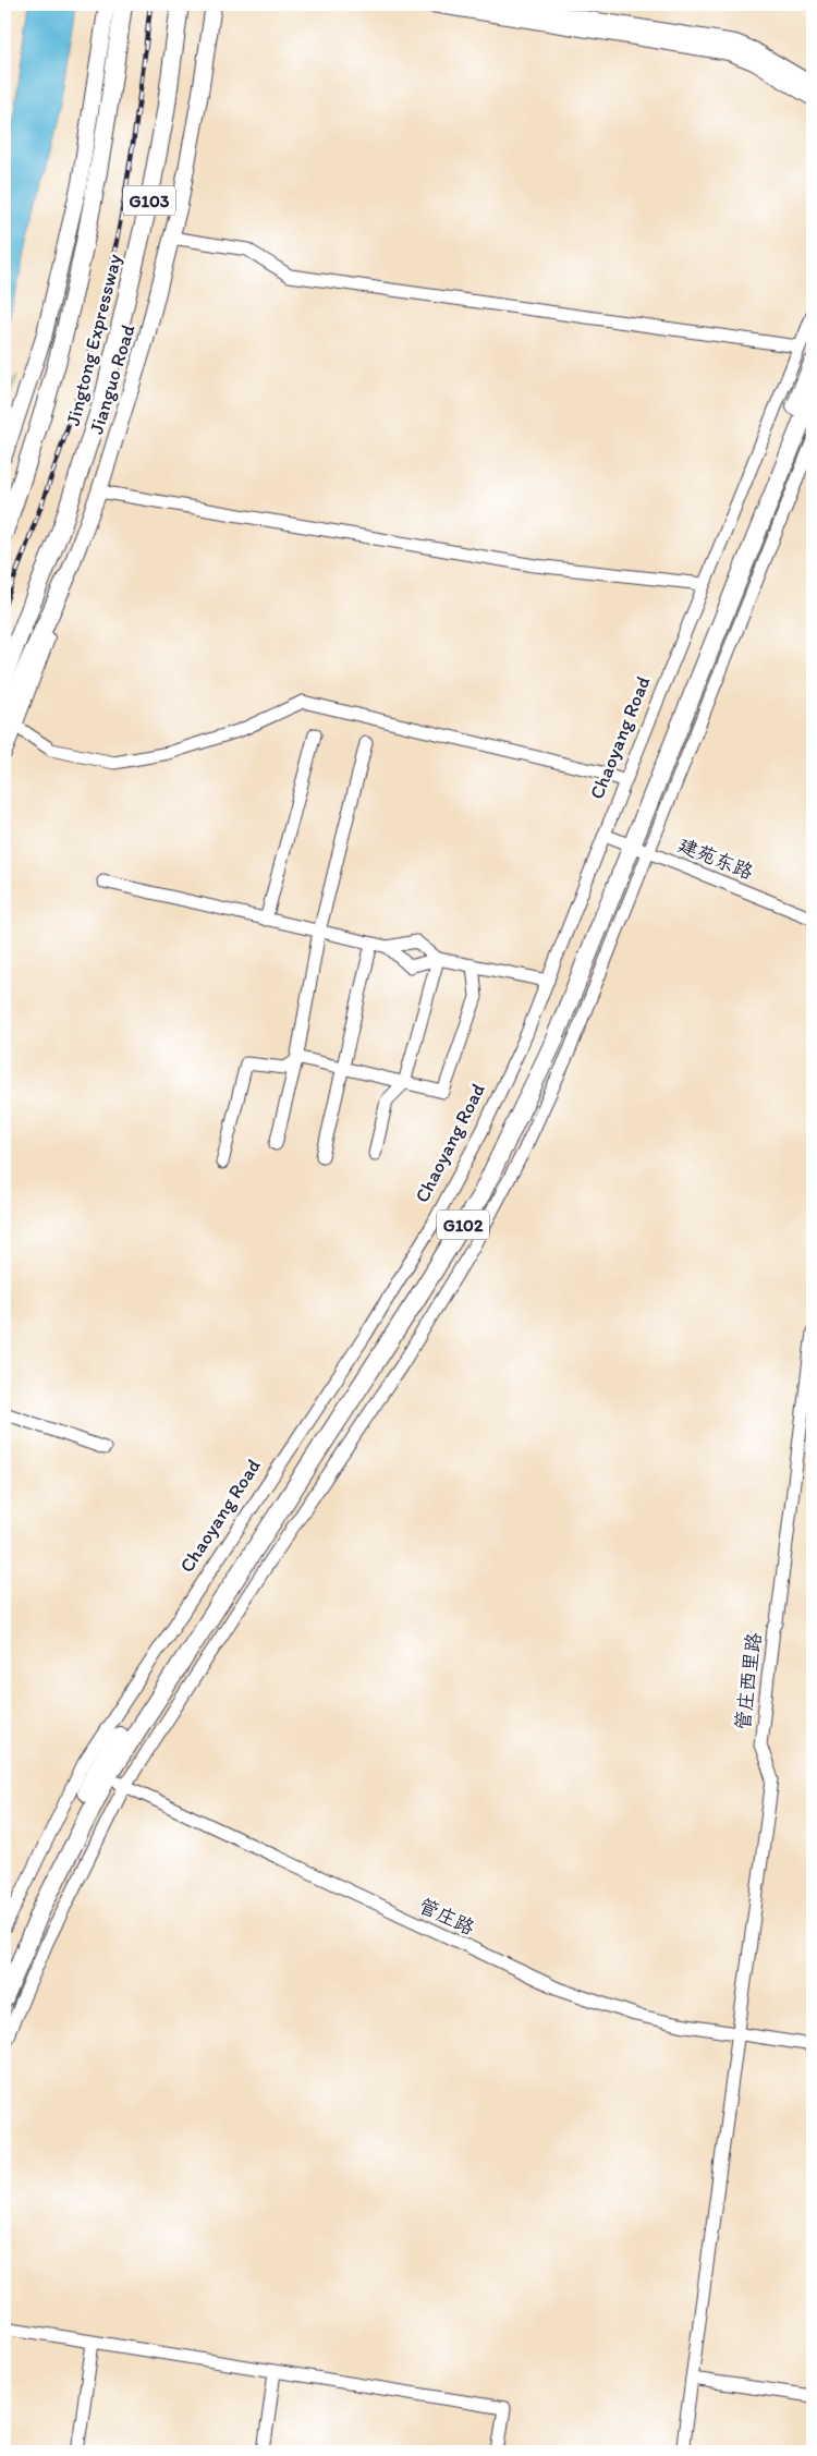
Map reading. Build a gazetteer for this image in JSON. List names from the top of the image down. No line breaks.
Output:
{"streets":{"highway":["G103","Jingtong Expressway","Chaoyang Road","G102"],"main road":["Jianguo Road"],"street":["建苑东路","管庄西里路","管庄路"]},"crossings":[["Chaoyang Road","建苑东路"],["Chaoyang Road","管庄路"],["管庄西里路","管庄路"]]}
